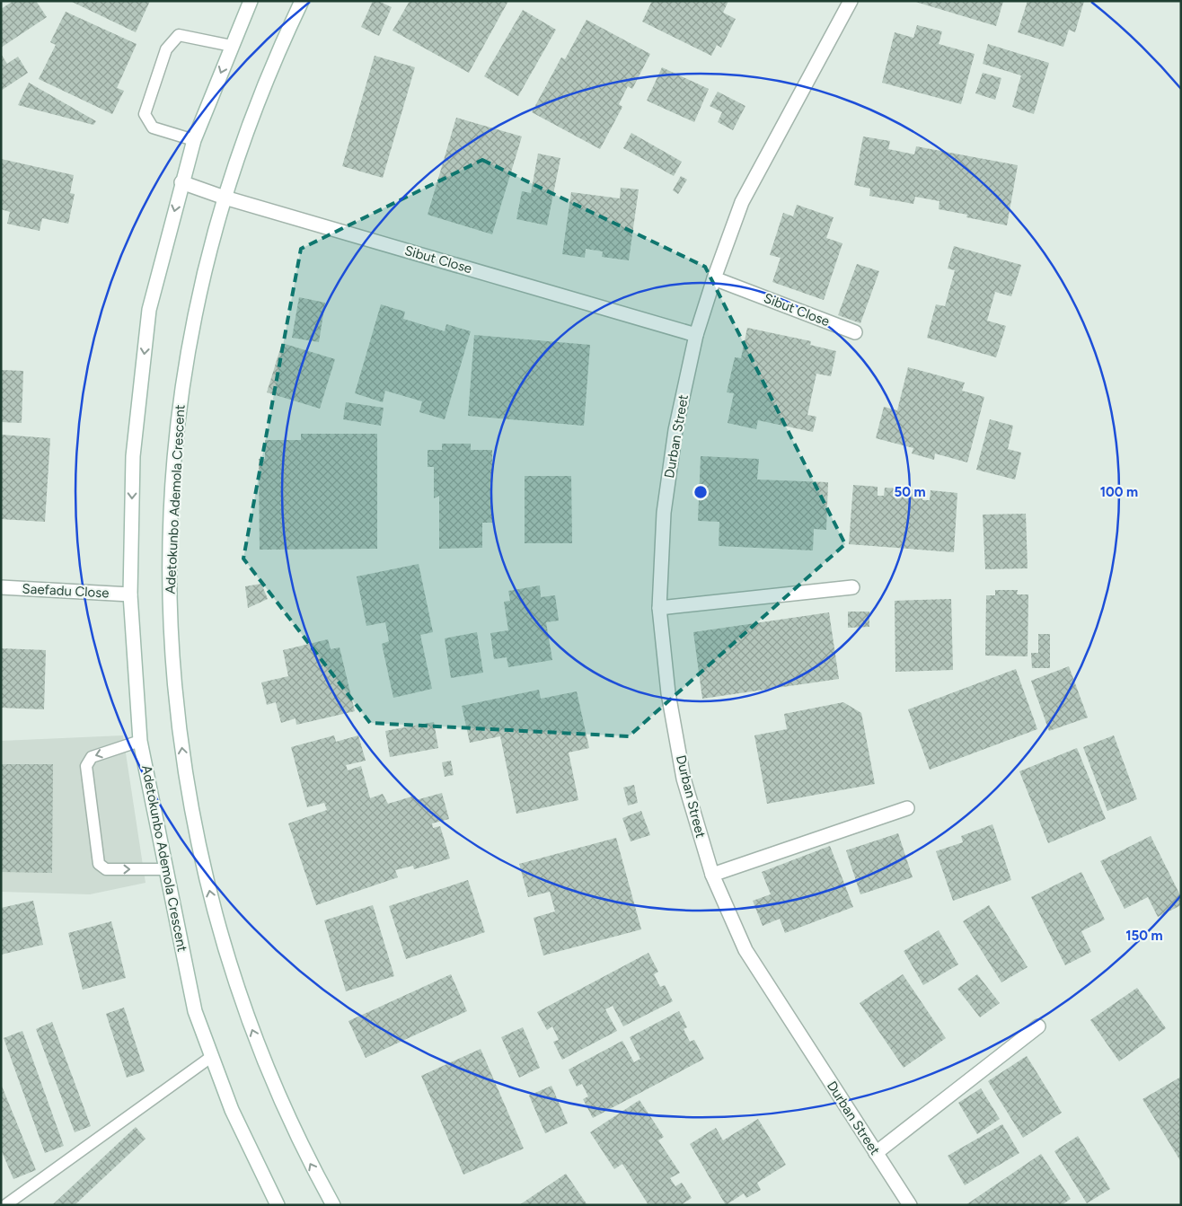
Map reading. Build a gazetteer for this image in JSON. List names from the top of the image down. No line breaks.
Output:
{"streets":{"street":["Sibut Close","Durban Street","Adetokunbo Ademola Crescent","Saefadu Close"]},"crossings":[["Sibut Close","Durban Street"],["Sibut Close","Adetokunbo Ademola Crescent"],["Adetokunbo Ademola Crescent","Saefadu Close"]],"rings":["50 m","100 m","150 m"]}
